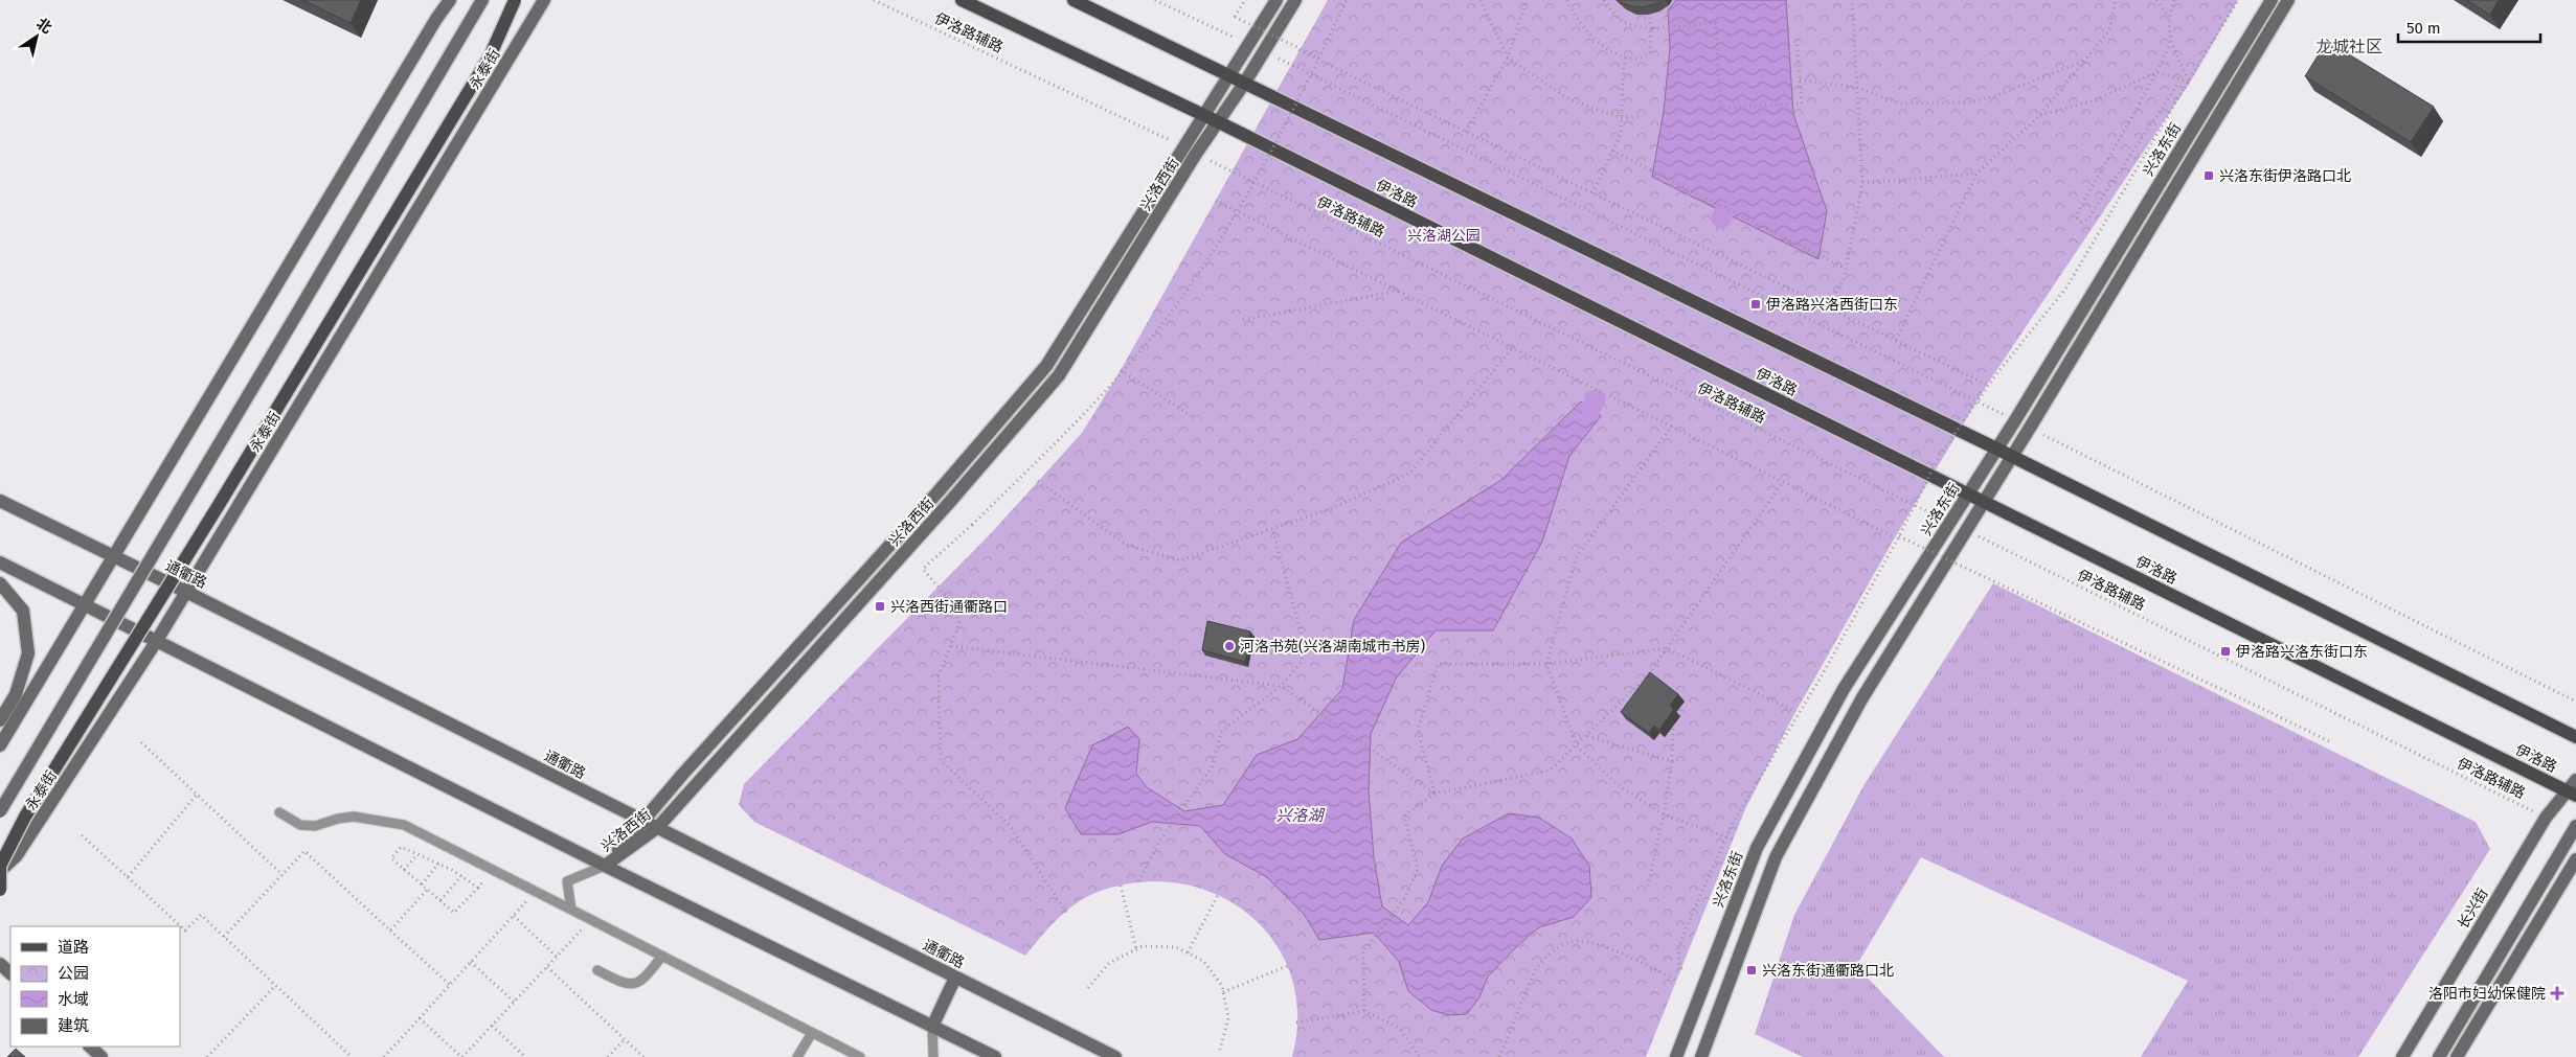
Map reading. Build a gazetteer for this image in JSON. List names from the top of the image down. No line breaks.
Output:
{"streets":{"main road":["伊洛路"],"street":["永泰街","兴洛东街","兴洛西街","通衢路","长兴街"],"path":["伊洛路辅路"]},"crossings":[["伊洛路辅路","兴洛东街"],["伊洛路辅路","兴洛西街"],["伊洛路辅路","长兴街"],["永泰街","通衢路"],["兴洛东街","伊洛路"],["兴洛西街","伊洛路"],["兴洛西街","通衢路"],["伊洛路","长兴街"]],"districts":["龙城社区"],"water":["兴洛湖"],"parks":["兴洛湖公园"],"places":{"transit":["兴洛东街伊洛路口北","伊洛路兴洛西街口东","兴洛西街通衢路口","伊洛路兴洛东街口东","兴洛东街通衢路口北"],"other":["河洛书苑(兴洛湖南城市书房)"],"health":["洛阳市妇幼保健院"]},"legend":["道路","公园","水域","建筑"],"scale_bar":"50 m","north":"top right"}
